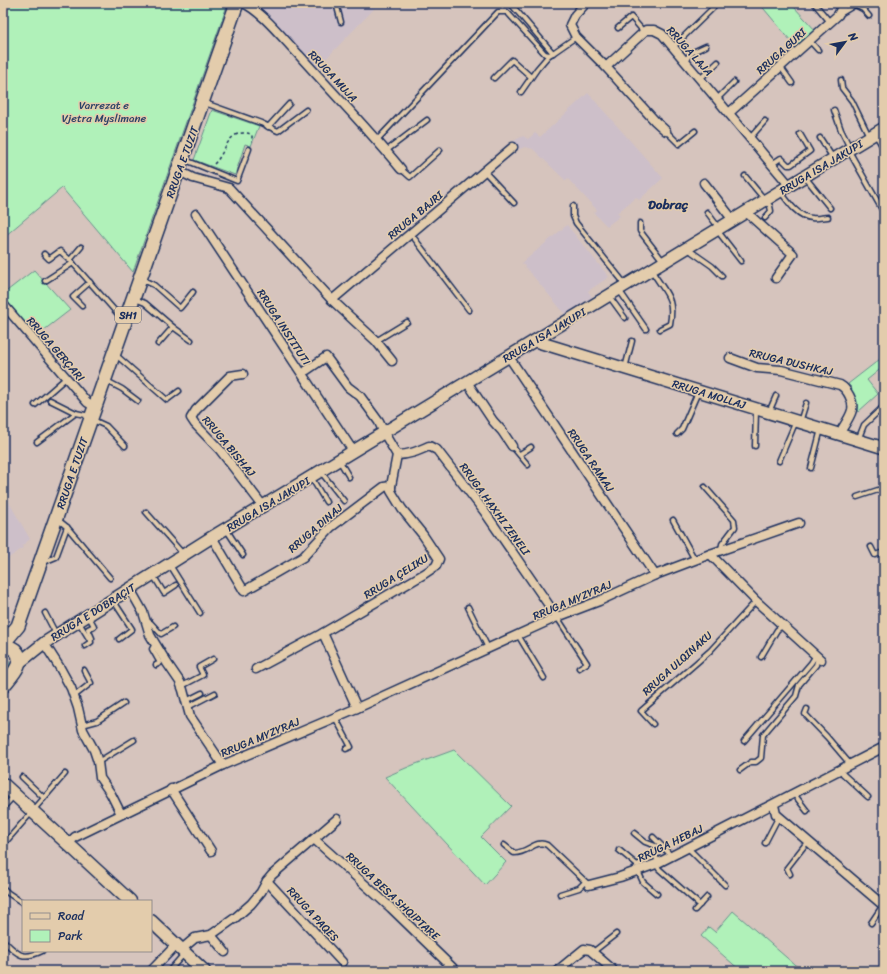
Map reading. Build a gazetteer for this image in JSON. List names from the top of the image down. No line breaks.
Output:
{"streets":{"main road":["RRUGA E TUZIT","SH1"],"street":["RRUGA LAJA","RRUGA GURI","RRUGA MUJA","RRUGA ISA JAKUPI","RRUGA BAJRI","RRUGA INSTITUTI","RRUGA GERÇARI","RRUGA DUSHKAJ","RRUGA MOLLAJ","RRUGA BISHAJ","RRUGA RAMAJ","RRUGA HAXHI ZENELI","RRUGA DINAJ","RRUGA ÇELIKU","RRUGA MYZYRAJ","RRUGA E DOBRAÇIT","RRUGA HEBAJ","RRUGA BESA SHQIPTARE","RRUGA PAQES"],"lane":["RRUGA ULQINAKU"]},"crossings":[["RRUGA LAJA","RRUGA GURI"],["RRUGA LAJA","RRUGA ISA JAKUPI"],["RRUGA E TUZIT","SH1"],["RRUGA E TUZIT","RRUGA GERÇARI"],["RRUGA ISA JAKUPI","RRUGA INSTITUTI"],["RRUGA ISA JAKUPI","RRUGA MOLLAJ"],["RRUGA ISA JAKUPI","RRUGA BISHAJ"],["RRUGA ISA JAKUPI","RRUGA RAMAJ"],["RRUGA ISA JAKUPI","RRUGA DINAJ"],["RRUGA ISA JAKUPI","RRUGA E DOBRAÇIT"],["SH1","RRUGA E DOBRAÇIT"],["RRUGA DUSHKAJ","RRUGA MOLLAJ"],["RRUGA RAMAJ","RRUGA MYZYRAJ"],["RRUGA HAXHI ZENELI","RRUGA MYZYRAJ"],["RRUGA DINAJ","RRUGA ÇELIKU"],["RRUGA DINAJ","RRUGA E DOBRAÇIT"]],"districts":["Dobraç"],"parks":["Varrezat e Vjetra Myslimane"],"legend":["Road","Park"],"north":"top right"}
